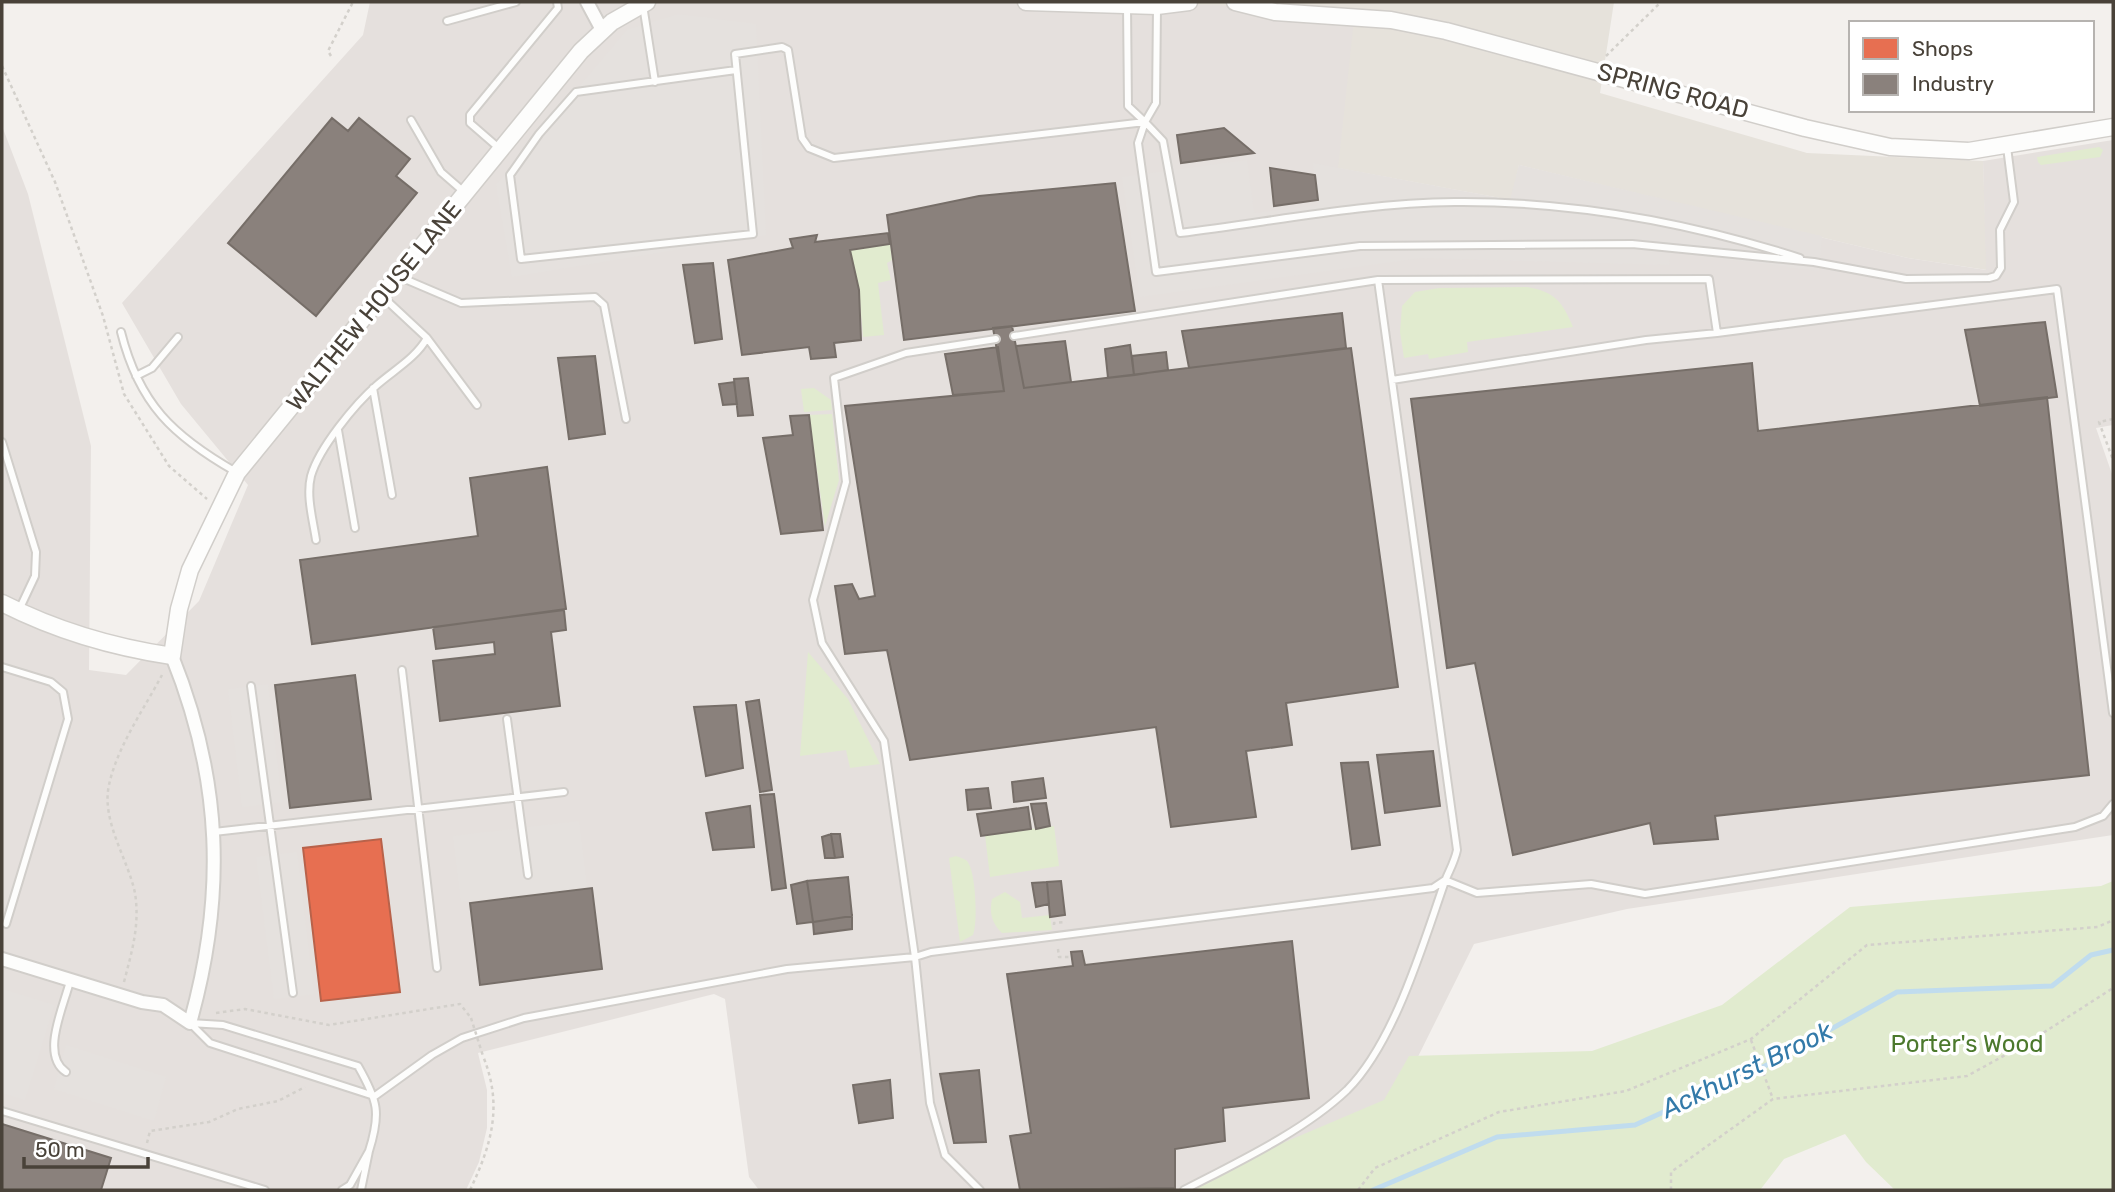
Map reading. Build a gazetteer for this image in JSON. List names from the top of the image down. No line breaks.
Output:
{"streets":{"street":["SPRING ROAD","WALTHEW HOUSE LANE"]},"water":["Ackhurst Brook"],"parks":["Porter's Wood"],"legend":["Shops","Industry"],"scale_bar":"50 m"}
